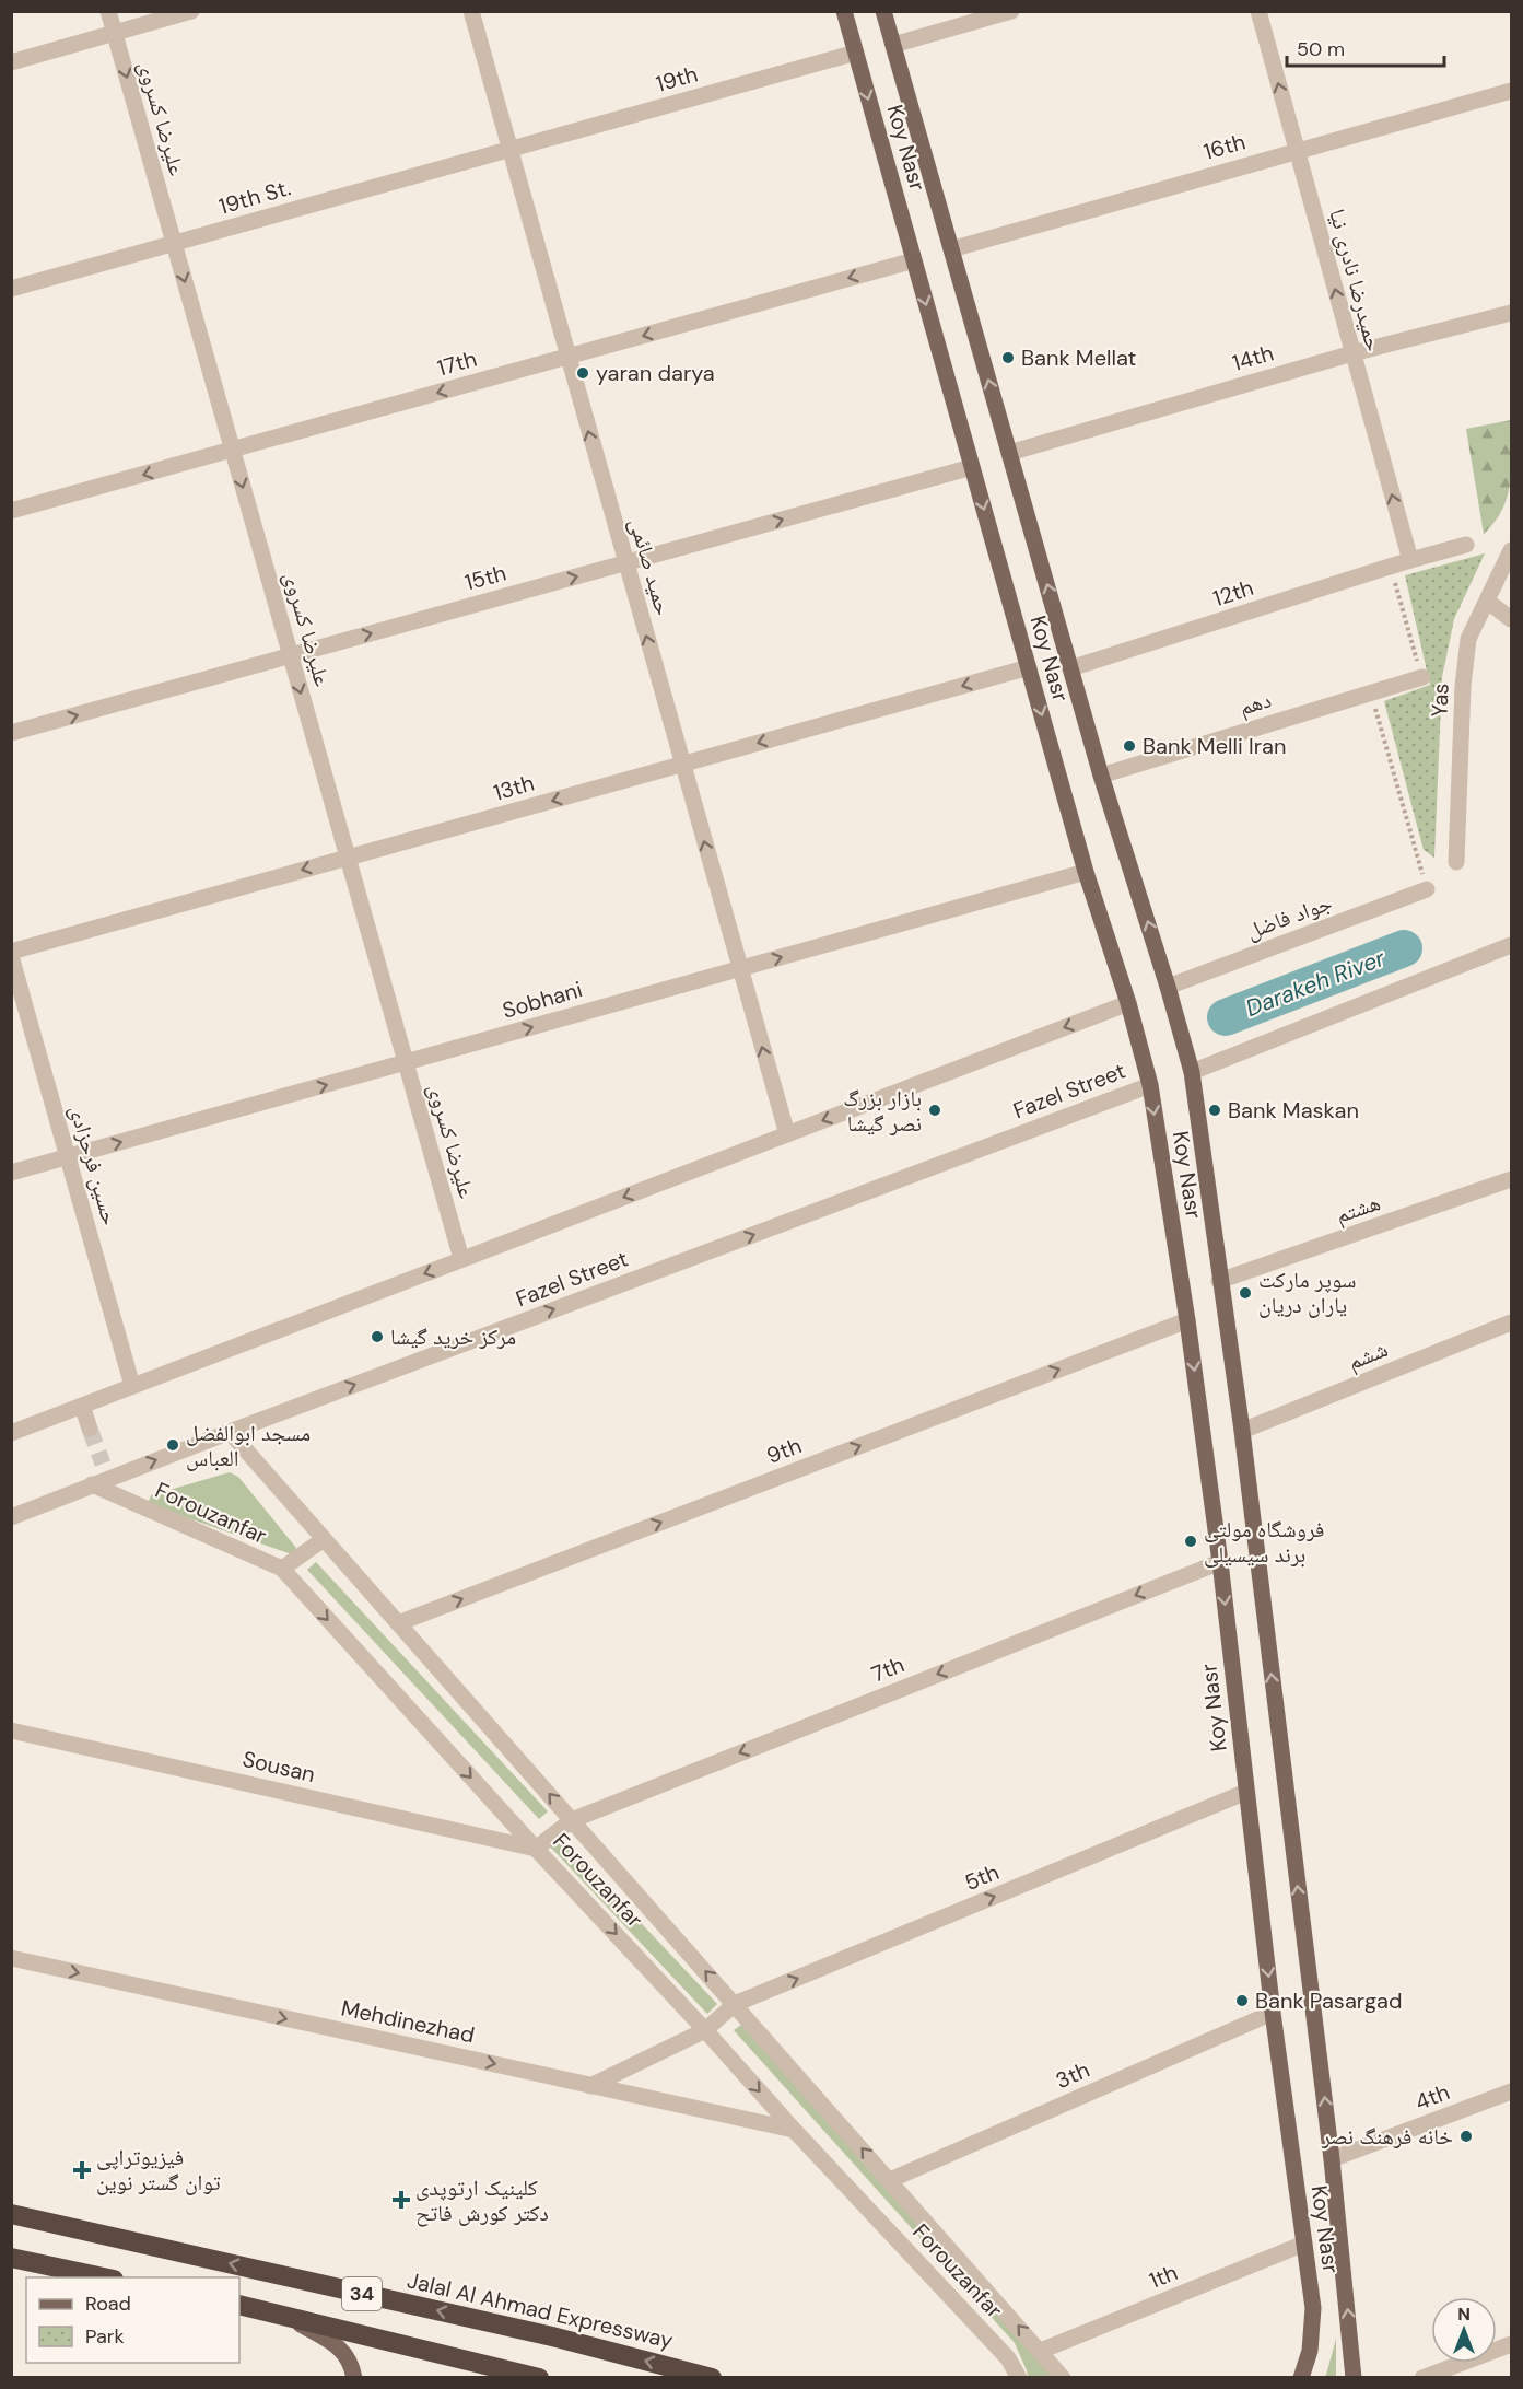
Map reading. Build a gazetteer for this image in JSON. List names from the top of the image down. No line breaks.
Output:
{"streets":{"highway":["34","Jalal Al Ahmad Expressway"],"main road":["Koy Nasr"],"street":["19th","علیرضا کسروی","16th","19th St.","حمیدرضا نادری نیا","14th","17th","حمید صائمی","15th","12th","Yas","دهم","13th","جواد فاضل","Sobhani","Fazel Street","حسین فرحزادی","هشتم","ششم","9th","Forouzanfar","7th","Sousan","5th","Mehdinezhad","3th","4th","1th"]},"crossings":[["19th","Koy Nasr"],["19th","19th St."],["19th","حمید صائمی"],["علیرضا کسروی","19th St."],["علیرضا کسروی","17th"],["علیرضا کسروی","15th"],["علیرضا کسروی","13th"],["علیرضا کسروی","Sobhani"],["16th","Koy Nasr"],["16th","حمیدرضا نادری نیا"],["Koy Nasr","14th"],["Koy Nasr","17th"],["Koy Nasr","15th"],["Koy Nasr","12th"],["Koy Nasr","دهم"],["Koy Nasr","13th"],["Koy Nasr","جواد فاضل"],["Koy Nasr","Sobhani"],["Koy Nasr","Fazel Street"],["Koy Nasr","هشتم"],["Koy Nasr","ششم"],["Koy Nasr","9th"],["Koy Nasr","7th"],["Koy Nasr","5th"],["Koy Nasr","3th"],["Koy Nasr","4th"],["Koy Nasr","1th"],["19th St.","حمید صائمی"],["حمیدرضا نادری نیا","14th"],["حمیدرضا نادری نیا","12th"],["17th","حمید صائمی"],["حمید صائمی","15th"],["حمید صائمی","13th"],["حمید صائمی","Sobhani"],["13th","حسین فرحزادی"],["Sobhani","حسین فرحزادی"],["Fazel Street","Forouzanfar"],["9th","Forouzanfar"],["Forouzanfar","7th"],["Forouzanfar","Sousan"],["Forouzanfar","5th"],["Forouzanfar","Mehdinezhad"],["Forouzanfar","3th"],["Forouzanfar","1th"],["7th","Sousan"],["5th","Mehdinezhad"]],"one_way":["علیرضا کسروی","حمیدرضا نادری نیا","17th","حمید صائمی","15th","13th","Sobhani","9th","7th","5th","Mehdinezhad"],"water":["Darakeh River"],"places":{"other":["Bank Mellat","yaran darya","Bank Melli Iran","بازار بزرگ نصر گیشا","Bank Maskan","سوپر مارکت یاران دریان","مرکز خرید گیشا","مسجد ابوالفضل العباس","فروشگاه مولتی برند سیسیلی","Bank Pasargad","خانه فرهنگ نصر"],"health":["فیزیوتراپی توان گستر نوین","کلینیک ارتوپدی دکتر کورش فاتح"]},"legend":["Road","Park"],"scale_bar":"50 m","north":"top"}
